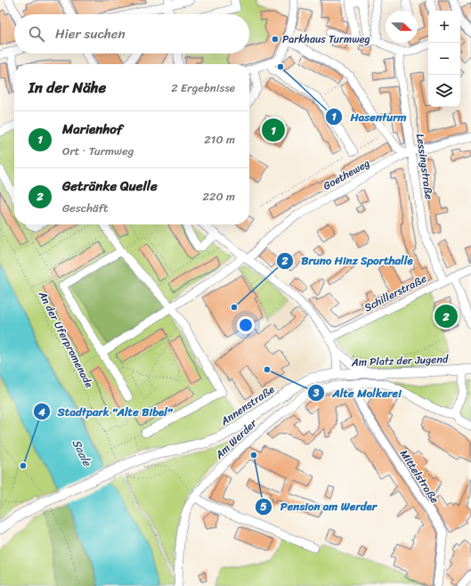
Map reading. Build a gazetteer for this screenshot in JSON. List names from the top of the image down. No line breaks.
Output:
{"streets":{"main road":["Am Platz der Jugend","Annenstraße"],"street":["Lessingstraße","Goetheweg","Schillerstraße","Am Werder","Mittelstraße"],"path":["An der Uferpromenade"]},"crossings":[["Lessingstraße","Goetheweg"],["Lessingstraße","Schillerstraße"],["Am Platz der Jugend","Annenstraße"],["Am Platz der Jugend","Am Werder"],["Am Werder","Mittelstraße"]],"water":["Saale"],"places":["Parkhaus Turmweg","Hasenturm","Bruno Hinz Sporthalle","Alte Molkerei","Pension am Werder","Stadtpark \"Alte Bibel\""],"north":"right","page":{"map_buttons":["+","−"],"search":"Hier suchen","heading":["In der Nähe","2 Ergebnisse"],"list":[{"mark":"1","name":"Marienhof","note":"Ort · Turmweg","value":"210 m"},{"mark":"2","name":"Getränke Quelle","note":"Geschäft","value":"220 m"}],"pins":["1","2"]}}
